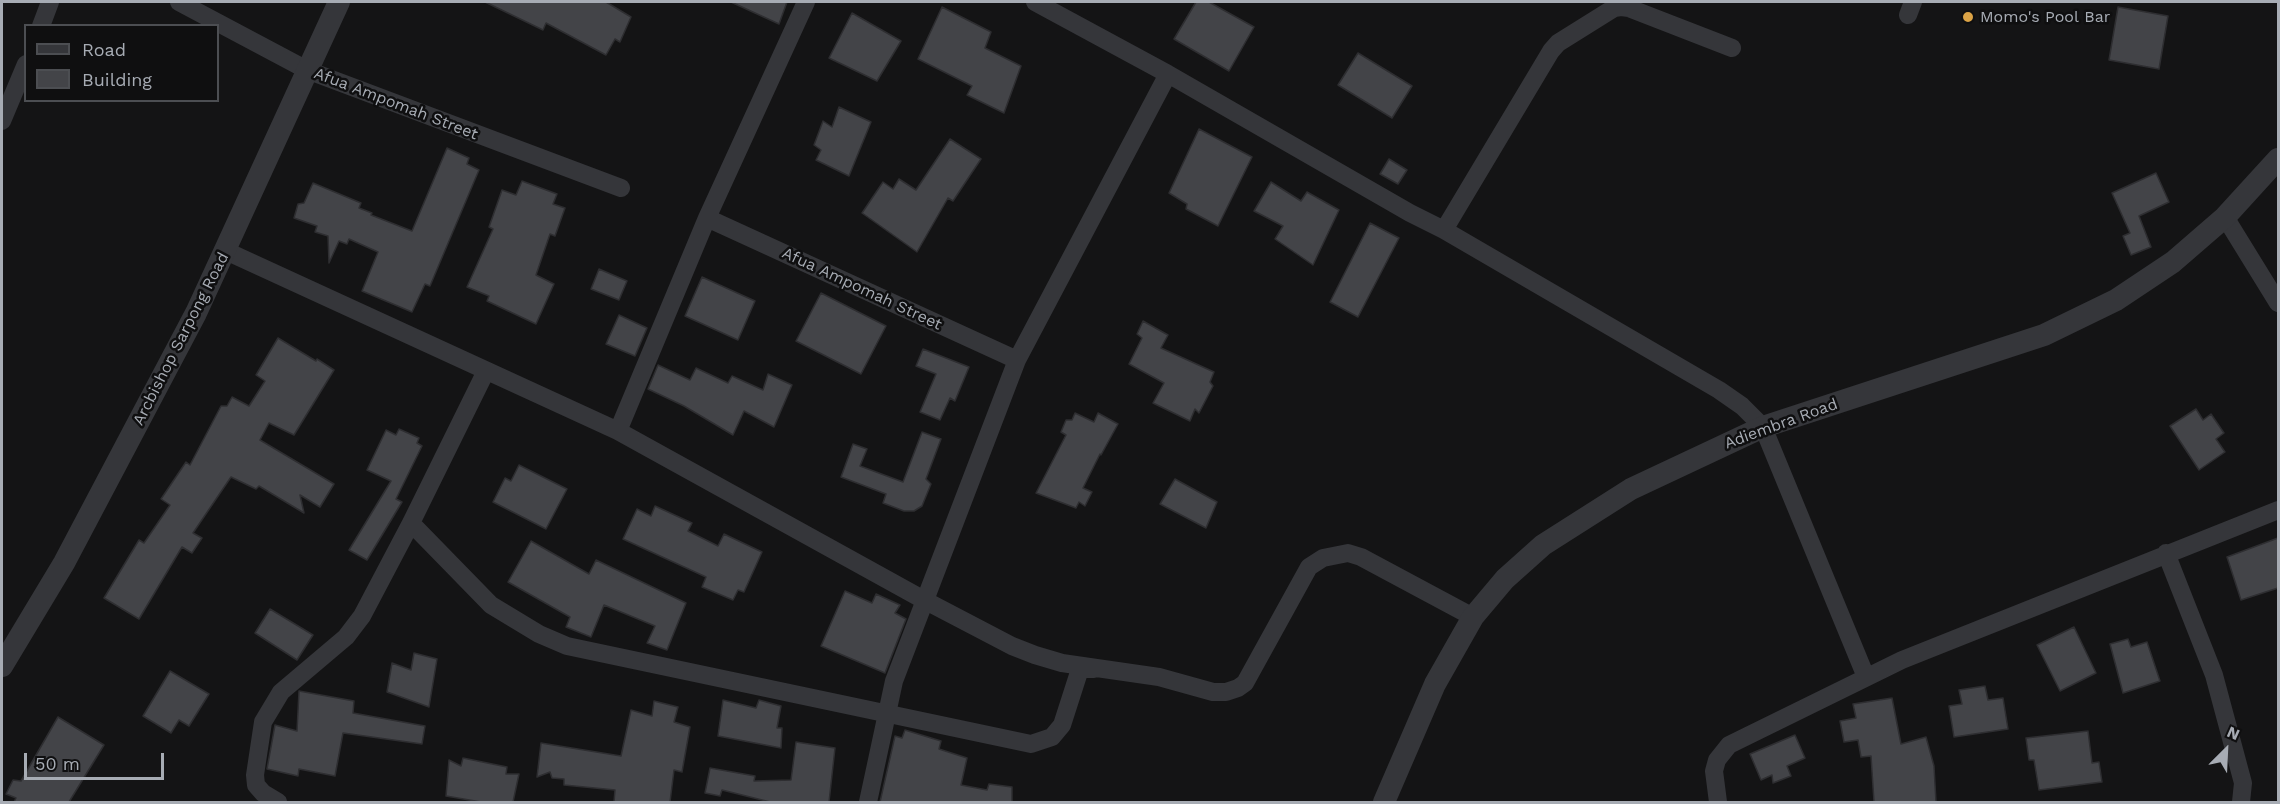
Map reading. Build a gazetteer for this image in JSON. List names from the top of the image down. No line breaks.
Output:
{"streets":{"street":["Afua Ampomah Street","Arcbishop Sarpong Road","Adiembra Road"]},"crossings":[["Afua Ampomah Street","Arcbishop Sarpong Road"]],"places":["Momo's Pool Bar"],"legend":["Road","Building"],"scale_bar":"50 m","north":"top right"}
